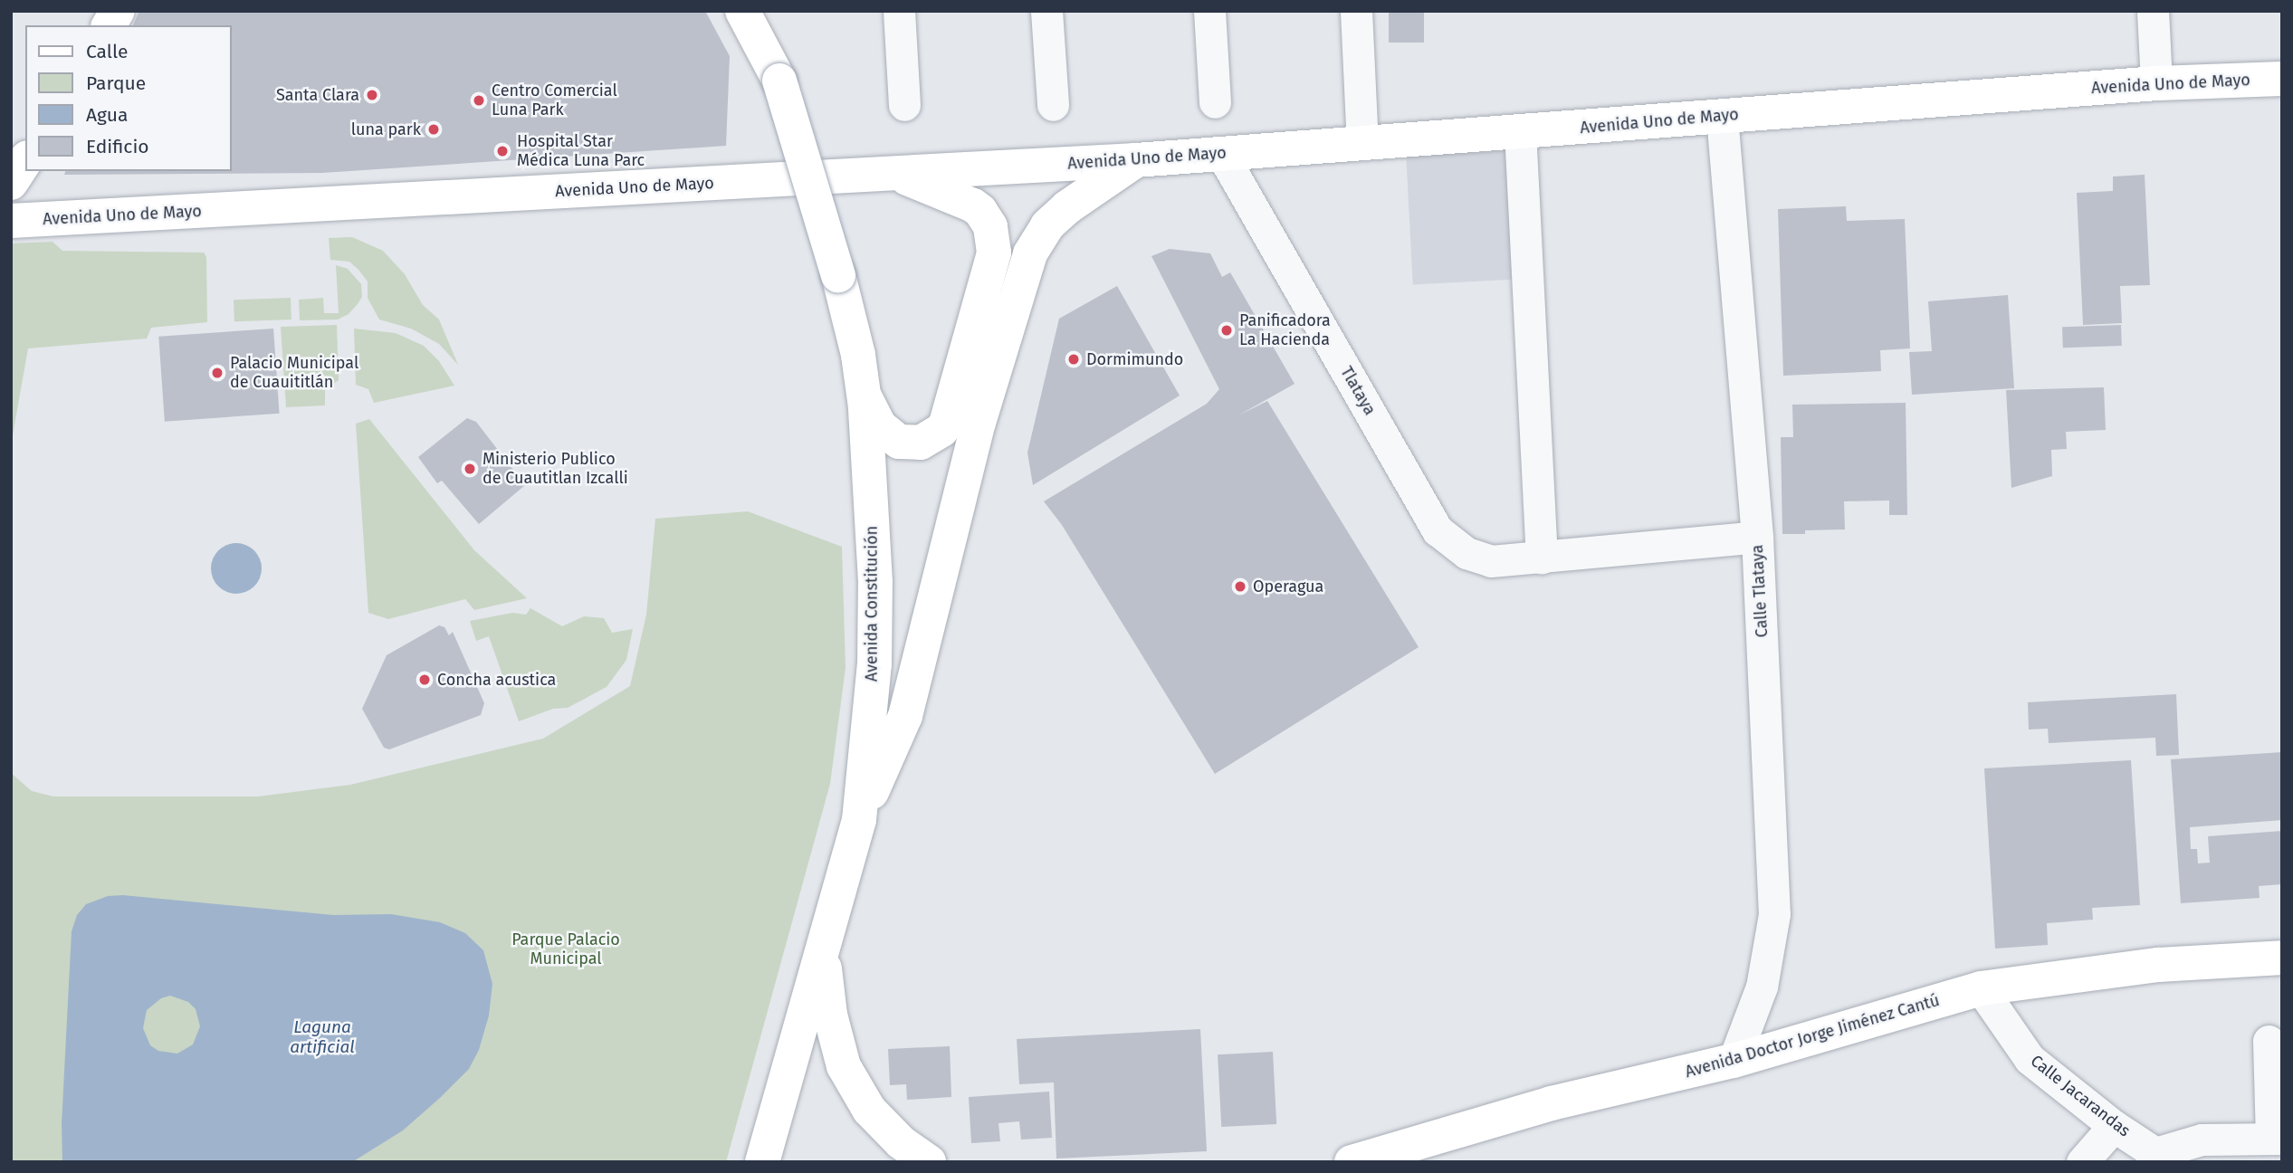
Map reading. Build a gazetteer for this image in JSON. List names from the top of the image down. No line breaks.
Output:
{"streets":{"main road":["Avenida Uno de Mayo","Avenida Constitución","Avenida Doctor Jorge Jiménez Cantú"],"street":["Tlataya","Calle Tlataya","Calle Jacarandas"]},"crossings":[["Avenida Uno de Mayo","Tlataya"],["Avenida Uno de Mayo","Calle Tlataya"],["Tlataya","Calle Tlataya"],["Calle Tlataya","Avenida Doctor Jorge Jiménez Cantú"],["Avenida Doctor Jorge Jiménez Cantú","Calle Jacarandas"]],"water":["Laguna artificial"],"parks":["Parque Palacio Municipal"],"places":["Santa Clara","Centro Comercial Luna Park","luna park","Hospital Star Médica Luna Parc","Panificadora La Hacienda","Dormimundo","Palacio Municipal de Cuauititlán","Ministerio Publico de Cuautitlan Izcalli","Operagua","Concha acustica"],"legend":["Calle","Parque","Agua","Edificio"]}
